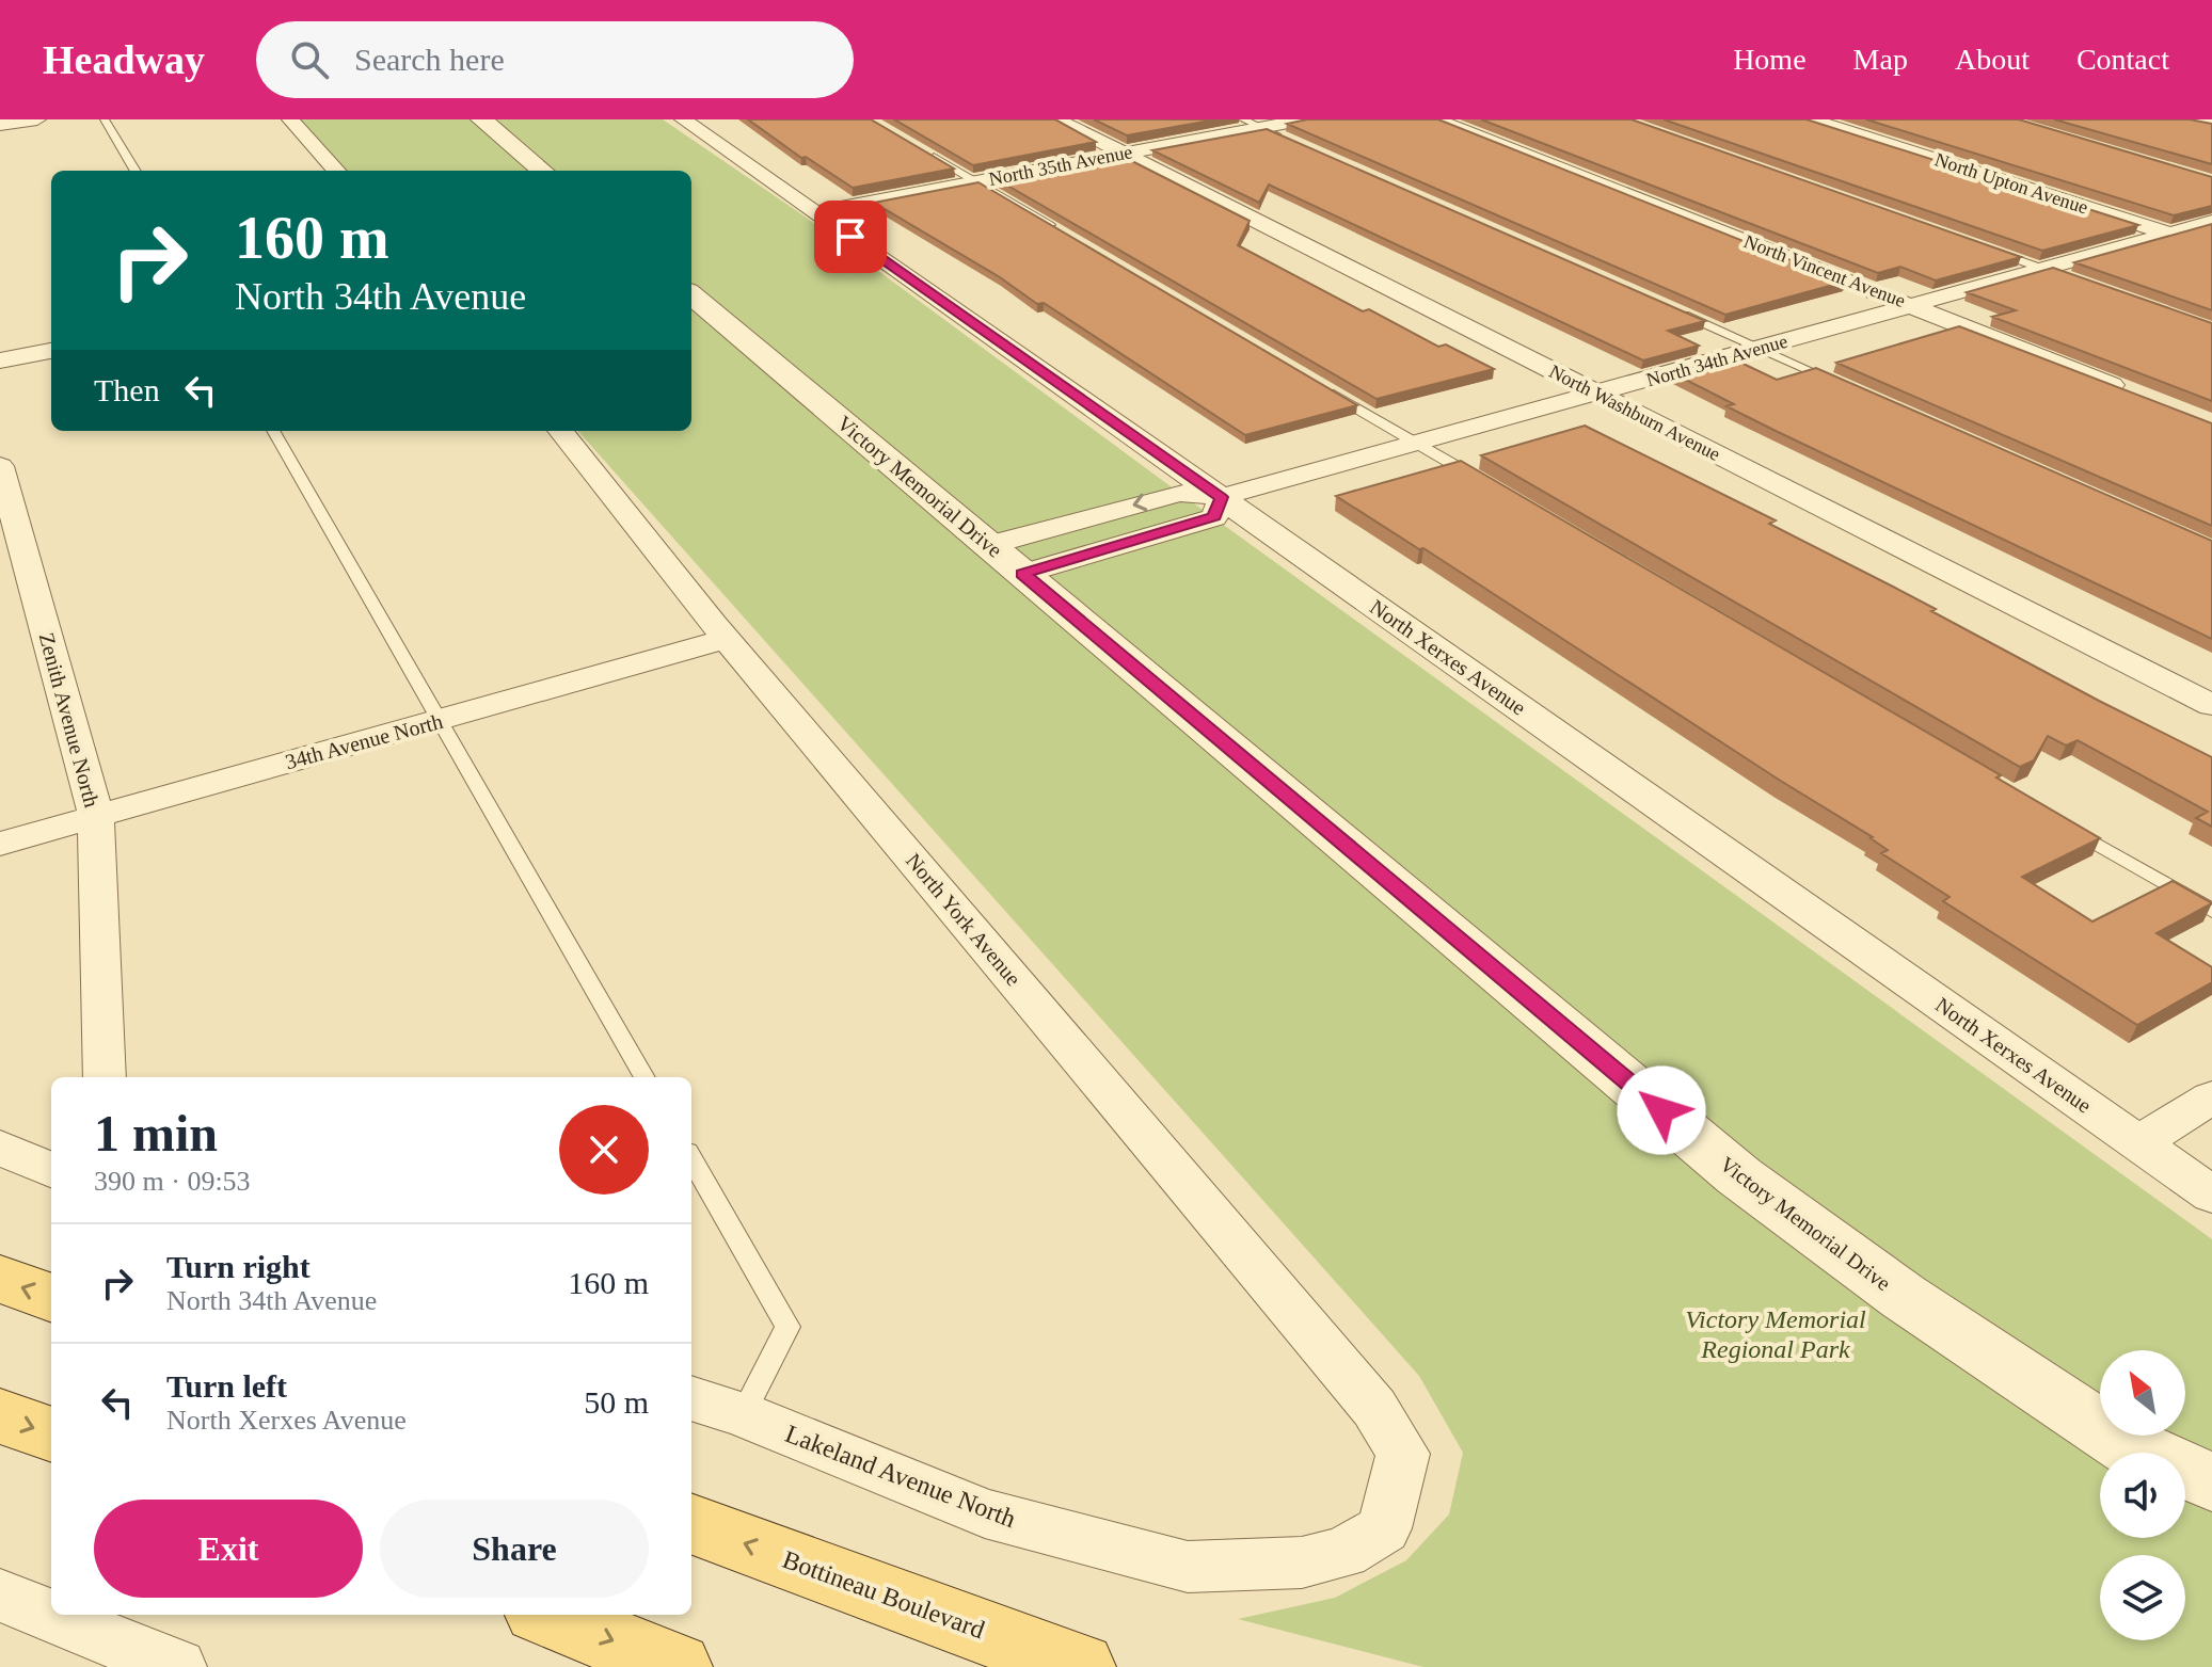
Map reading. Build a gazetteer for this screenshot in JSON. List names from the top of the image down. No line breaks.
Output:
{"streets":{"main road":["Bottineau Boulevard"],"street":["North 35th Avenue","North Upton Avenue","North Vincent Avenue","North 34th Avenue","North Washburn Avenue","Victory Memorial Drive","North Xerxes Avenue","Zenith Avenue North","34th Avenue North","North York Avenue","Lakeland Avenue North"]},"crossings":[["North 35th Avenue","North Washburn Avenue"],["North 35th Avenue","North Xerxes Avenue"],["North Upton Avenue","North 34th Avenue"],["North Vincent Avenue","North 34th Avenue"],["North 34th Avenue","North Washburn Avenue"],["North 34th Avenue","Victory Memorial Drive"],["North 34th Avenue","North Xerxes Avenue"],["Zenith Avenue North","34th Avenue North"],["34th Avenue North","North York Avenue"],["North York Avenue","Lakeland Avenue North"]],"one_way":["Bottineau Boulevard"],"parks":["Victory Memorial Regional Park"],"north":"top left","page":{"header":"Headway","search":"Search here","nav":["Home","Map","About","Contact"],"turn":["160 m","North 34th Avenue"],"then":"Then","heading":["1 min","390 m · 09:53"],"list":[{"name":"Turn right","note":"North 34th Avenue","value":"160 m"},{"name":"Turn left","note":"North Xerxes Avenue","value":"50 m"}],"buttons":["Exit","Share"]}}
